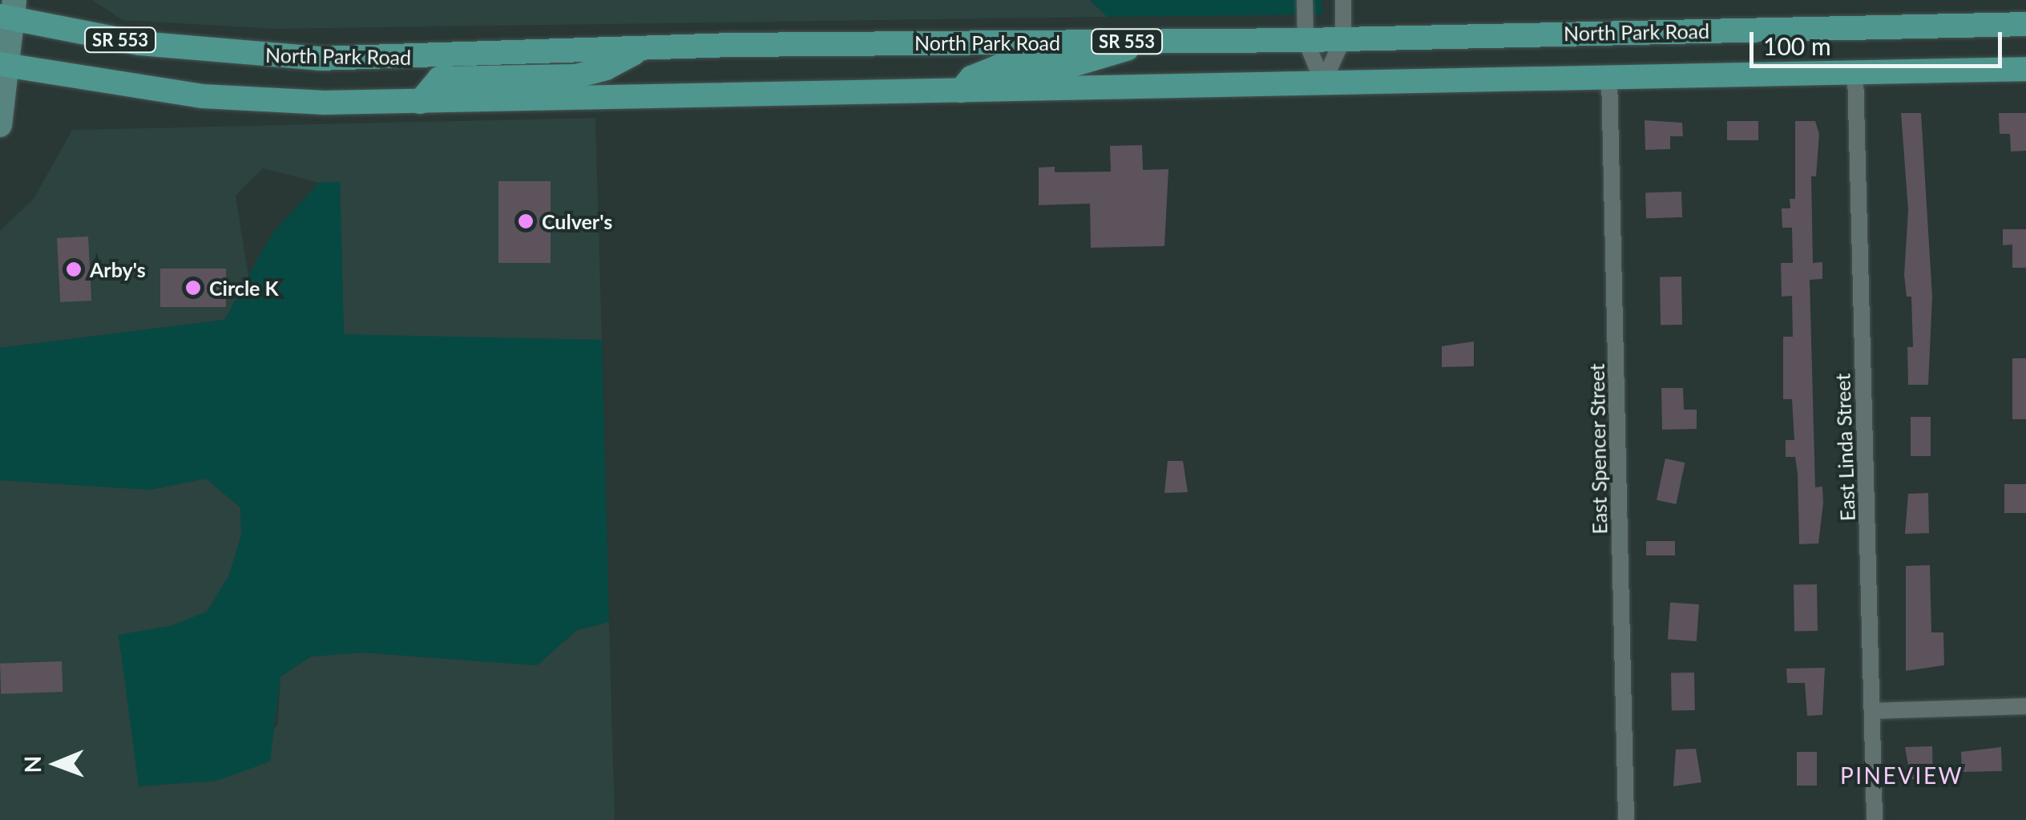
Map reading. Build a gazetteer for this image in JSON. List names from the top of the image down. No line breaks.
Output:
{"streets":{"main road":["North Park Road","SR 553"],"street":["East Linda Street","East Spencer Street"]},"crossings":[["SR 553","East Linda Street"],["SR 553","East Spencer Street"]],"districts":["PINEVIEW"],"places":["Culver's","Arby's","Circle K"],"scale_bar":"100 m","north":"left"}
